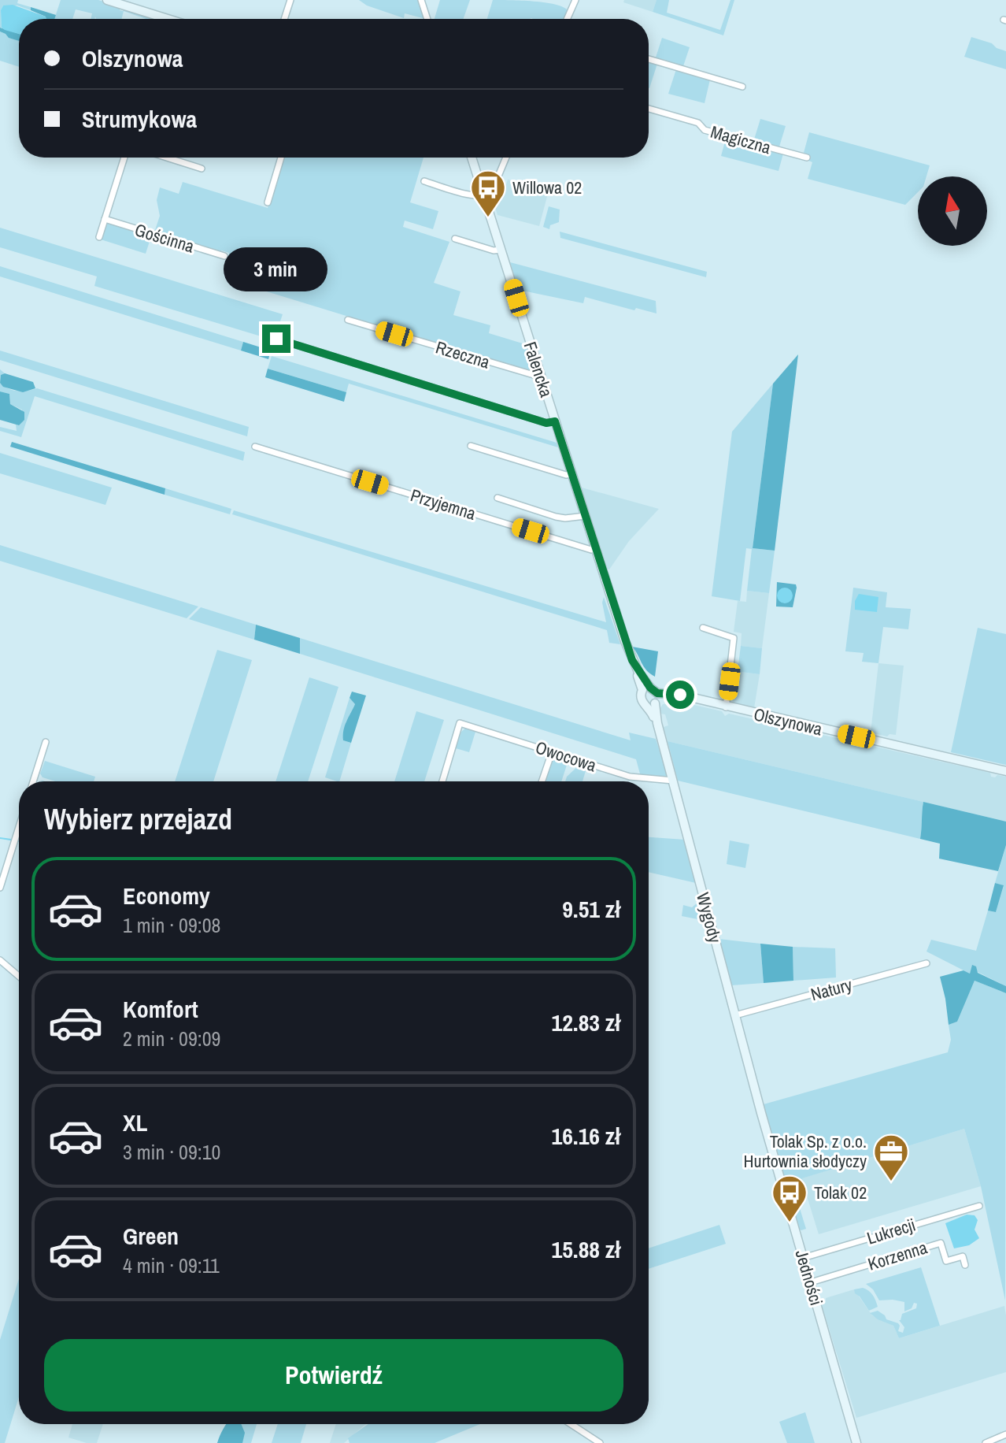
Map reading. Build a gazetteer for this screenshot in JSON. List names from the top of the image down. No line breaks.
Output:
{"streets":{"street":["Magiczna","Gościnna","Rzeczna","Falencka","Przyjemna","Olszynowa","Owocowa","Wygody","Natury","Lukrecji","Korzenna","Jedności"]},"crossings":[["Rzeczna","Falencka"],["Falencka","Przyjemna"],["Falencka","Wygody"],["Przyjemna","Wygody"],["Olszynowa","Wygody"],["Owocowa","Wygody"],["Wygody","Natury"],["Wygody","Jedności"],["Lukrecji","Jedności"],["Korzenna","Jedności"]],"places":{"bus stop":["Willowa 02","Tolak 02"],"office":["Tolak Sp. z o.o. Hurtownia słodyczy"]},"north":"top","page":{"banner":["Olszynowa","Strumykowa"],"bubble":"3 min","heading":"Wybierz przejazd","list":[{"name":"Economy","note":"1 min · 09:08","value":"9.51 zł"},{"name":"Komfort","note":"2 min · 09:09","value":"12.83 zł"},{"name":"XL","note":"3 min · 09:10","value":"16.16 zł"},{"name":"Green","note":"4 min · 09:11","value":"15.88 zł"}],"buttons":"Potwierdź"}}
